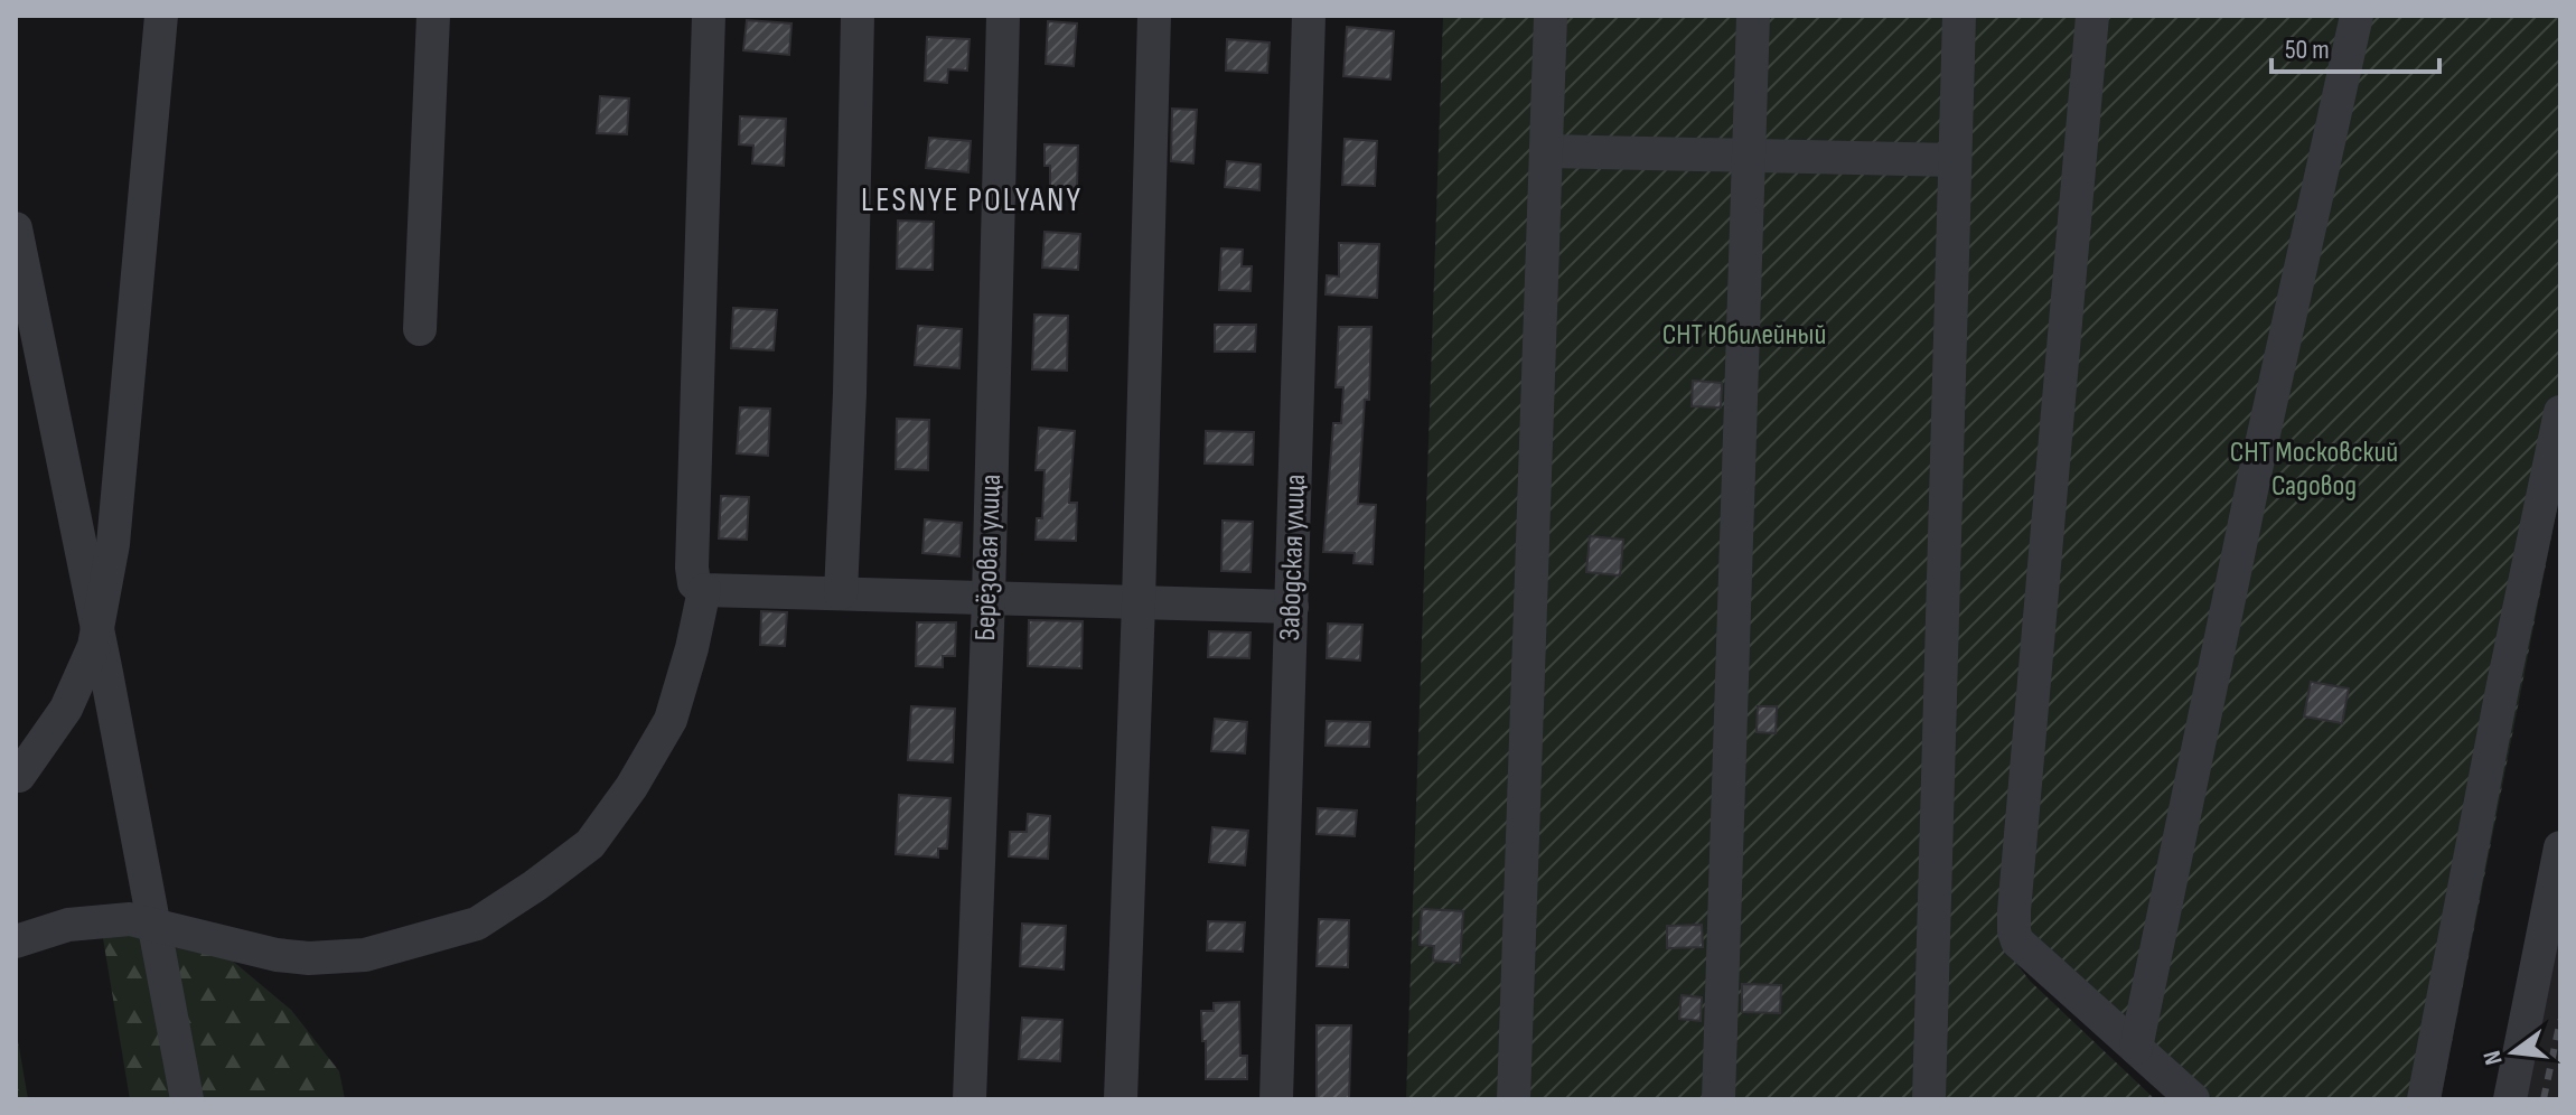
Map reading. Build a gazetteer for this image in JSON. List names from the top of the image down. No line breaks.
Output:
{"streets":{"street":["Берёзовая улица","Заводская улица"]},"districts":["LESNYE POLYANY"],"parks":["СНТ Юбилейный","СНТ Московский Садовод"],"scale_bar":"50 m","north":"left"}
